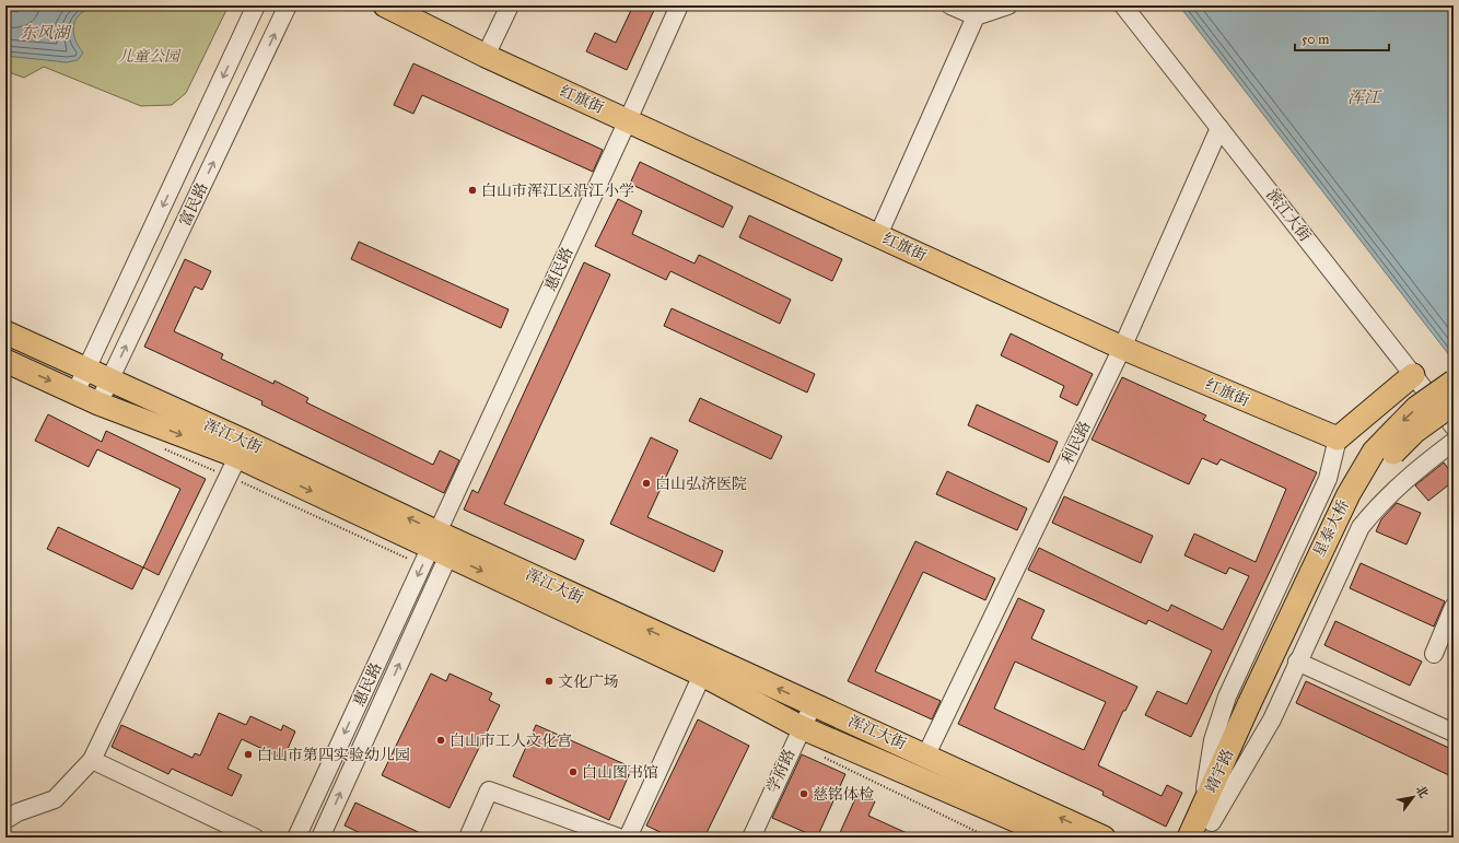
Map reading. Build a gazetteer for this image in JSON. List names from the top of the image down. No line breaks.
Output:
{"streets":{"main road":["红旗街","浑江大街","星泰大桥","靖宇路"],"street":["富民路","滨江大街","惠民路","利民路","学府路"]},"crossings":[["红旗街","惠民路"],["红旗街","利民路"],["富民路","浑江大街"],["滨江大街","利民路"],["惠民路","浑江大街"],["浑江大街","利民路"],["浑江大街","学府路"],["星泰大桥","靖宇路"]],"water":["东风湖","浑江"],"parks":["儿童公园"],"places":["白山市浑江区沿江小学","白山弘济医院","文化广场","白山市工人文化宫","白山市第四实验幼儿园","白山图书馆","慈铭体检"],"scale_bar":"50 m","north":"top right"}
